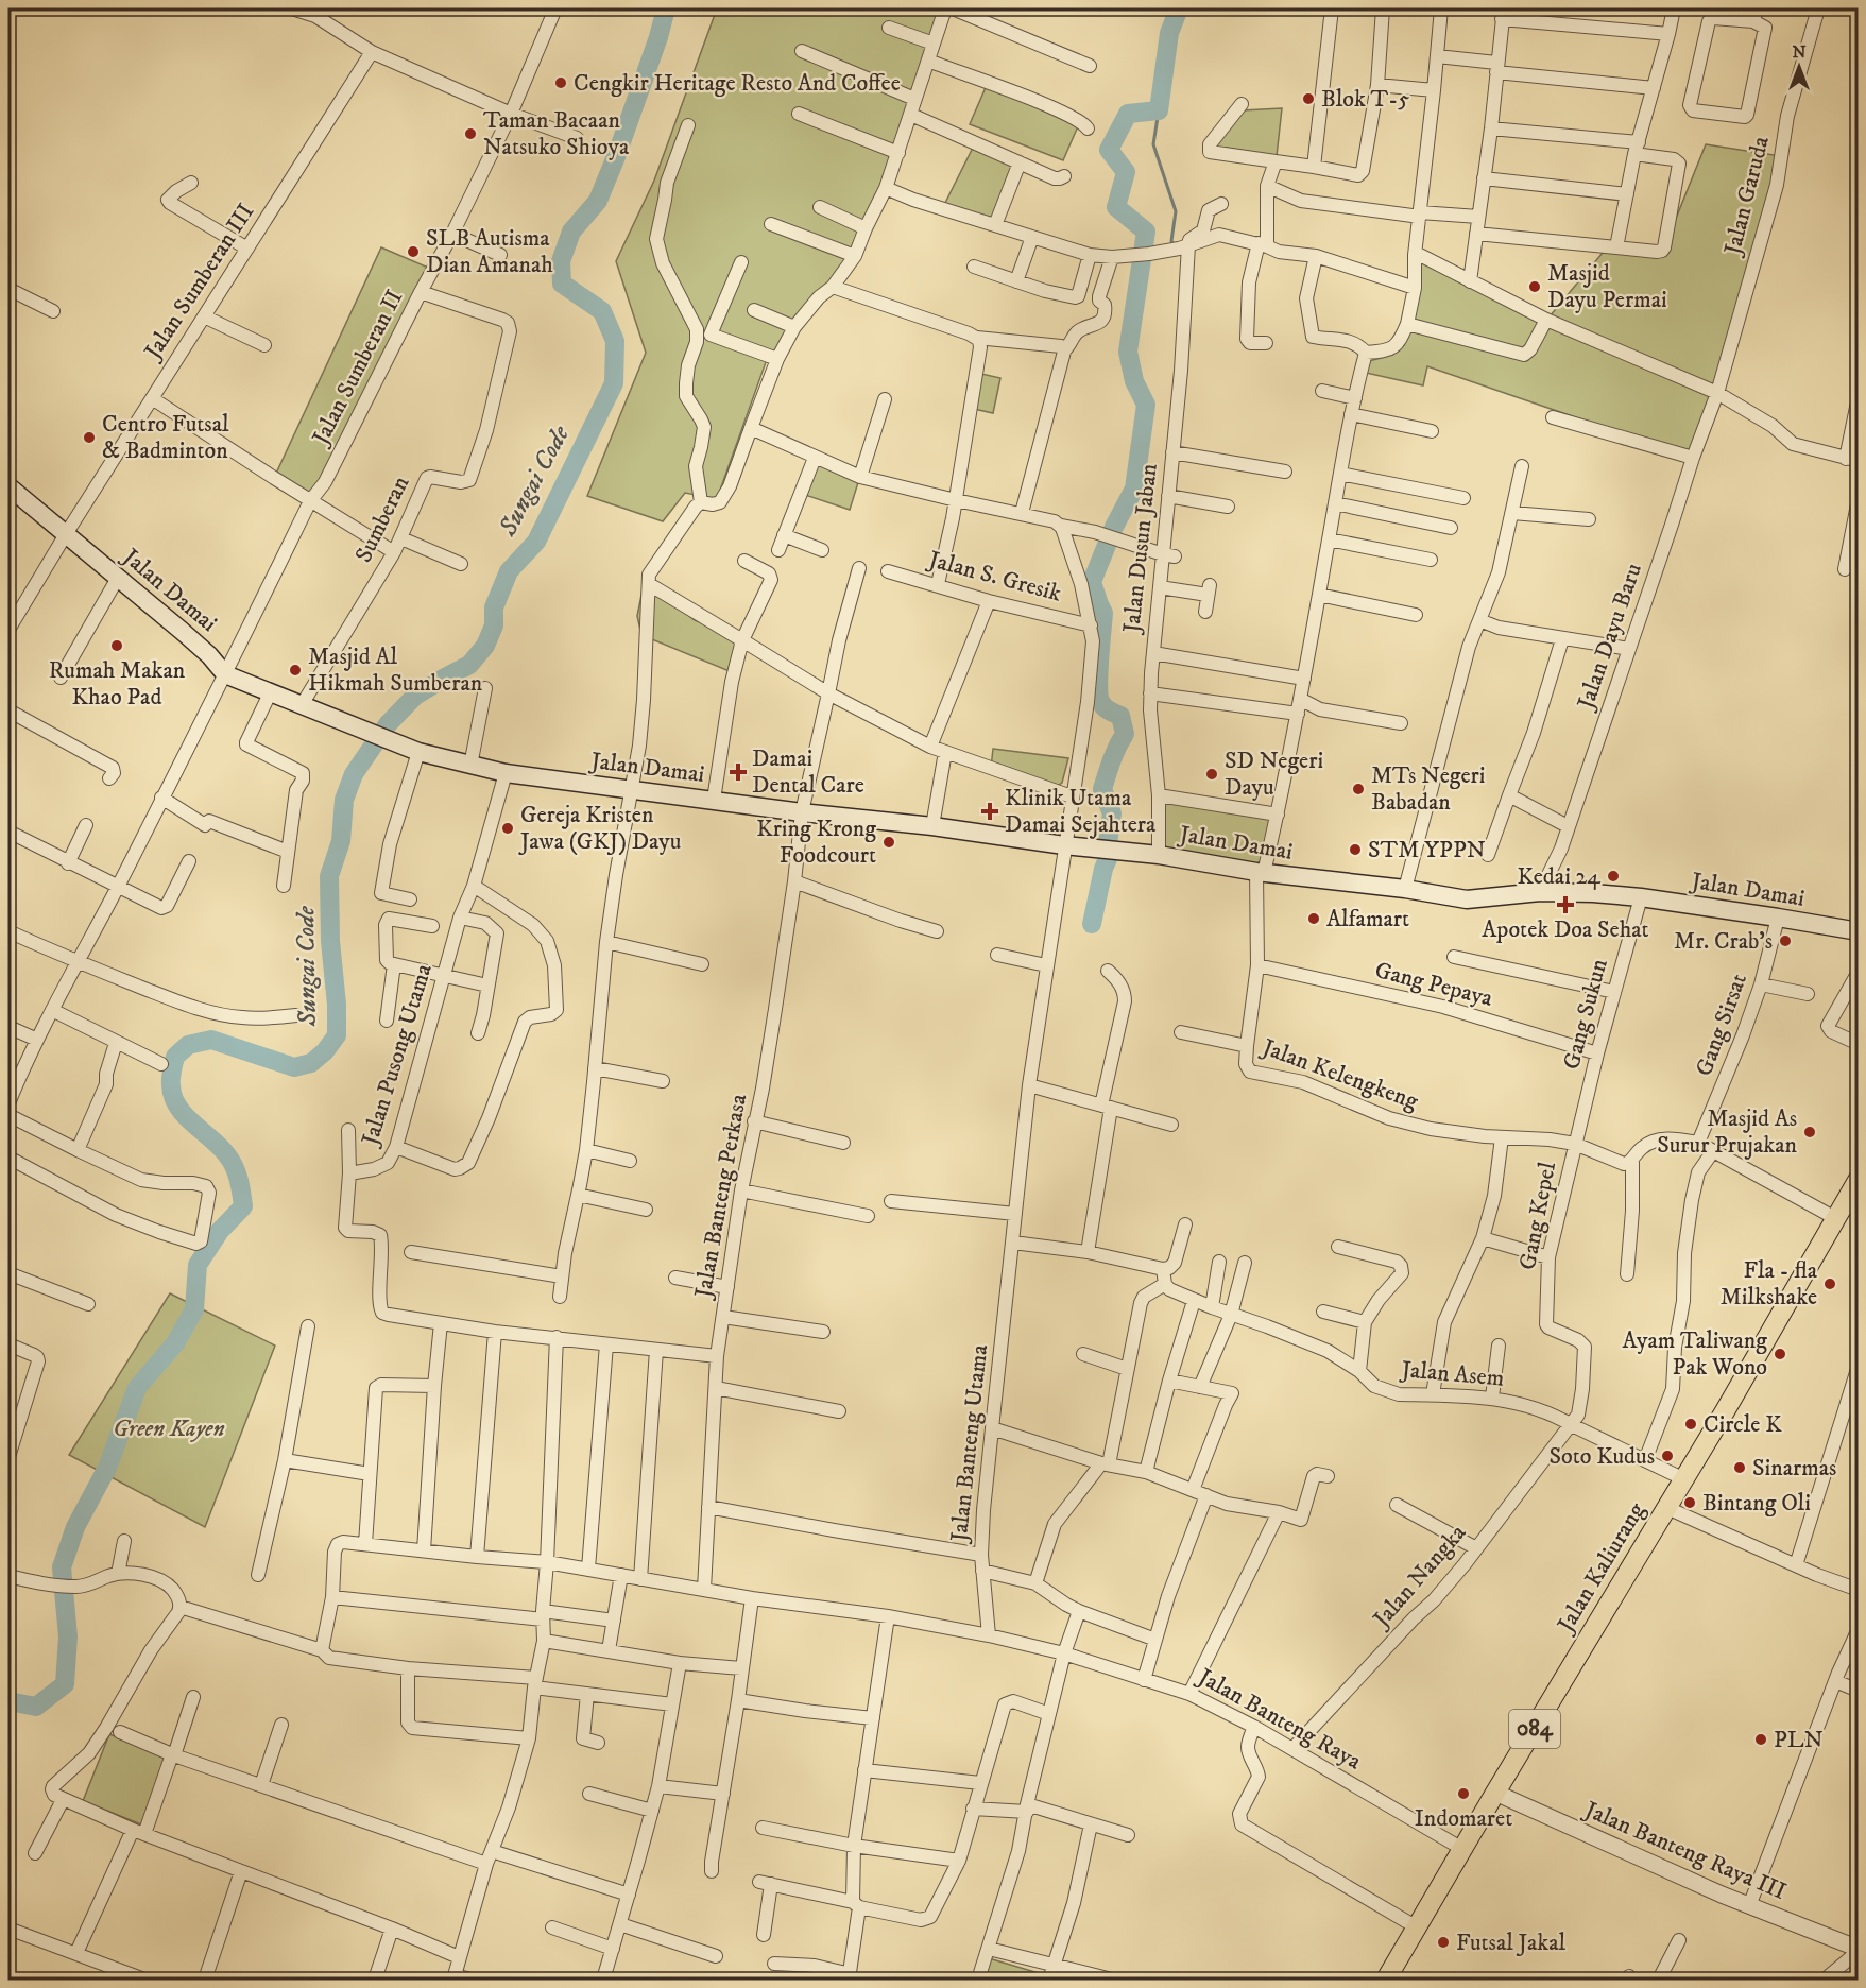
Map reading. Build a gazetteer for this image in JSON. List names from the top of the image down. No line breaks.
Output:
{"streets":{"main road":["Jalan Damai","Jalan Kaliurang","084"],"street":["Jalan Garuda","Jalan Sumberan III","Jalan Sumberan II","Sumberan","Jalan Dusun Jaban","Jalan S. Gresik","Jalan Dayu Baru","Gang Pepaya","Gang Sukun","Gang Sirsat","Jalan Pusong Utama","Jalan Kelengkeng","Jalan Banteng Perkasa","Gang Kepel","Jalan Asem","Jalan Banteng Utama","Jalan Nangka","Jalan Banteng Raya","Jalan Banteng Raya III"]},"crossings":[["Jalan Garuda","Jalan Dayu Baru"],["Jalan Sumberan III","Jalan Damai"],["Jalan Sumberan II","Sumberan"],["Jalan Sumberan II","Jalan Damai"],["Sumberan","Jalan Damai"],["Jalan Dusun Jaban","Jalan Damai"],["Jalan S. Gresik","Jalan Banteng Utama"],["Jalan Damai","Jalan Dayu Baru"],["Jalan Damai","Gang Sukun"],["Jalan Damai","Gang Sirsat"],["Jalan Damai","Jalan Pusong Utama"],["Jalan Damai","Jalan Kelengkeng"],["Jalan Damai","Jalan Banteng Perkasa"],["Jalan Damai","Jalan Banteng Utama"],["Gang Pepaya","Gang Sukun"],["Gang Pepaya","Jalan Kelengkeng"],["Gang Sukun","Jalan Kelengkeng"],["Gang Sukun","Gang Kepel"],["Jalan Kelengkeng","Gang Kepel"],["Gang Kepel","Jalan Asem"],["Gang Kepel","Jalan Nangka"],["Jalan Asem","Jalan Kaliurang"],["Jalan Asem","Jalan Nangka"],["Jalan Kaliurang","Jalan Banteng Raya"],["Jalan Kaliurang","Jalan Banteng Raya III"],["Jalan Nangka","Jalan Banteng Raya"]],"water":["Sungai Code"],"parks":["Green Kayen"],"places":{"other":["Cengkir Heritage Resto And Coffee","Blok T-5","Taman Bacaan Natsuko Shioya","SLB Autisma Dian Amanah","Masjid Dayu Permai","Centro Futsal & Badminton","Rumah Makan Khao Pad","Masjid Al Hikmah Sumberan","SD Negeri Dayu","MTs Negeri Babadan","Gereja Kristen Jawa (GKJ) Dayu","Kring Krong Foodcourt","STM YPPN","Kedai 24","Alfamart","Mr. Crab's","Masjid As Surur Prujakan","Fla - fla Milkshake","Ayam Taliwang Pak Wono","Circle K","Soto Kudus","Sinarmas","Bintang Oli","PLN","Indomaret","Futsal Jakal"],"health":["Damai Dental Care","Klinik Utama Damai Sejahtera","Apotek Doa Sehat"]},"north":"top"}
